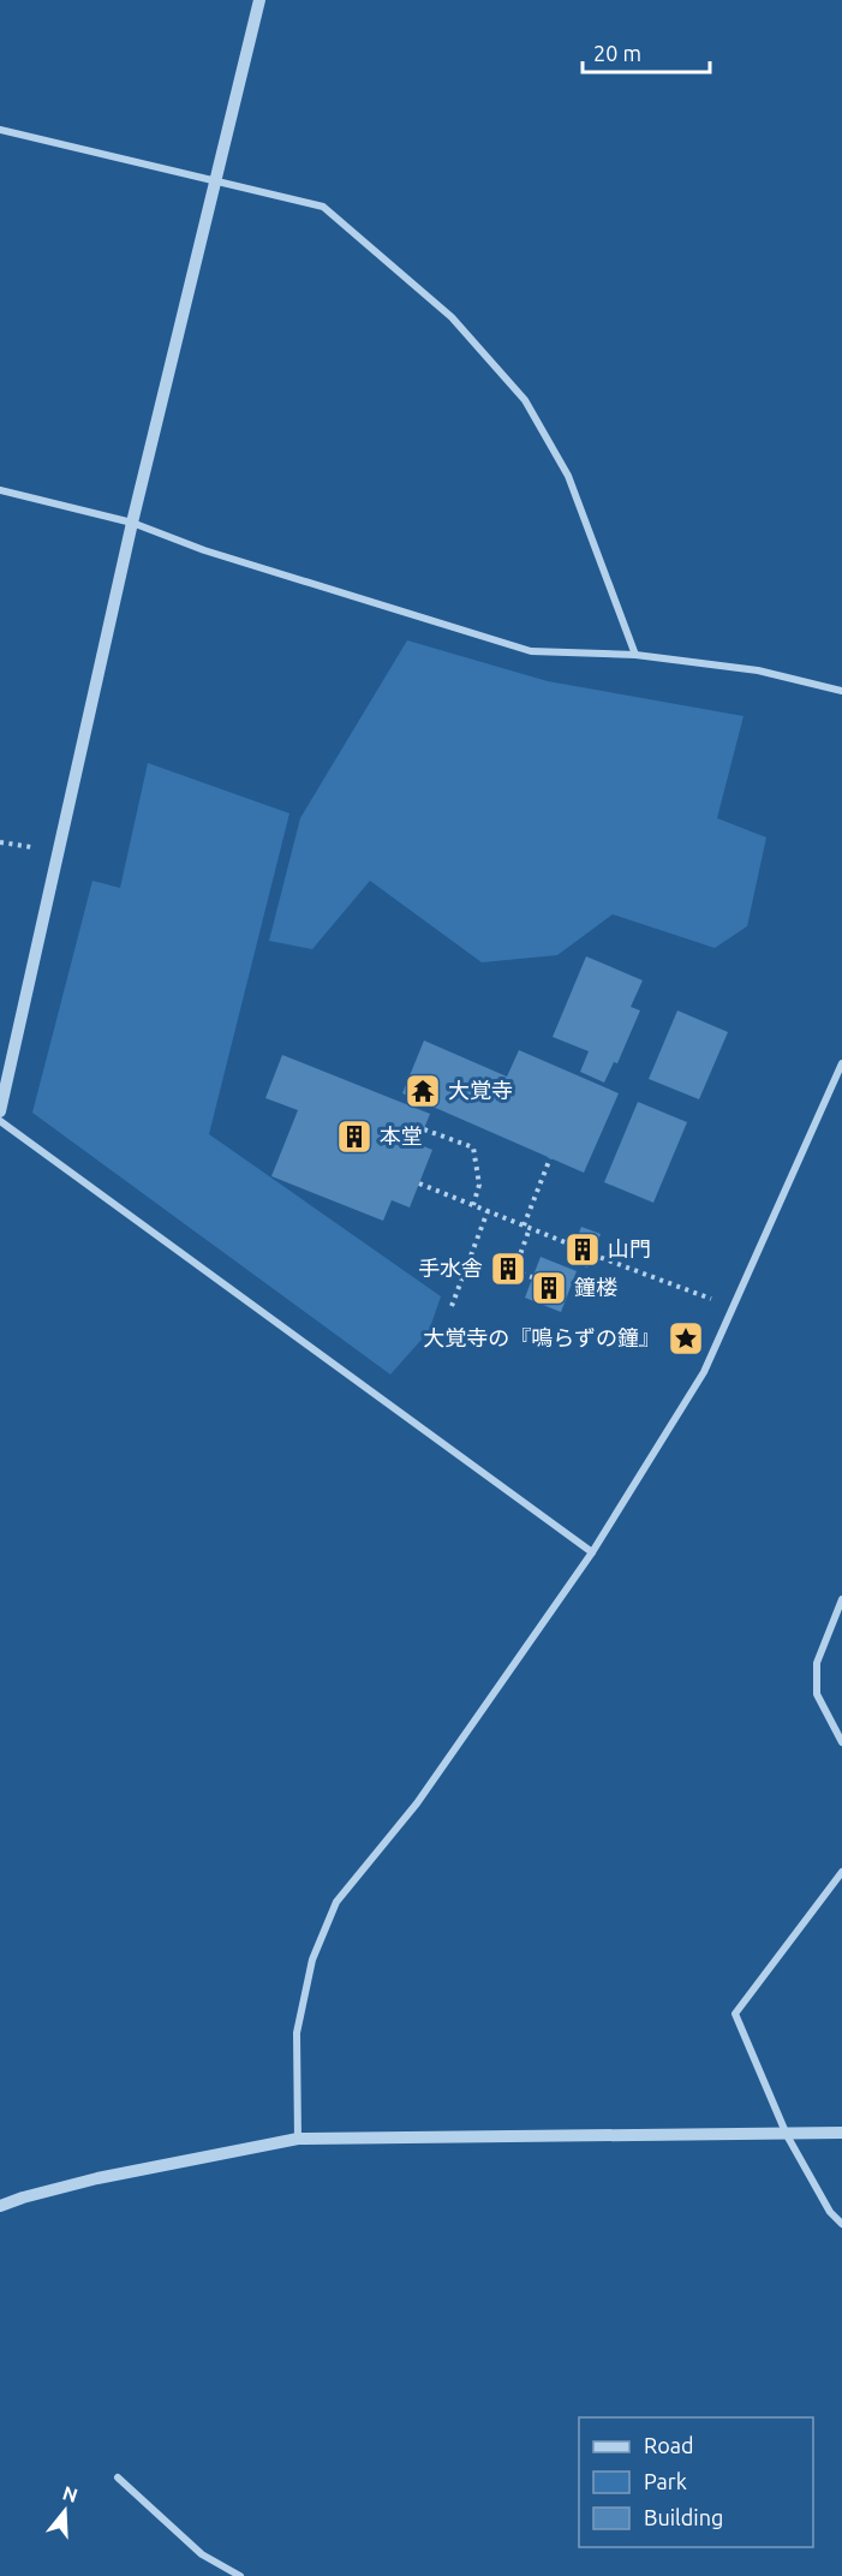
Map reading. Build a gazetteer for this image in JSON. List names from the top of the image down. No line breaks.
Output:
{"places":{"temple":["大覚寺"],"building":["本堂","山門","手水舎","鐘楼"],"place":["大覚寺の『鳴らずの鐘』"]},"legend":["Road","Park","Building"],"scale_bar":"20 m","north":"top"}
